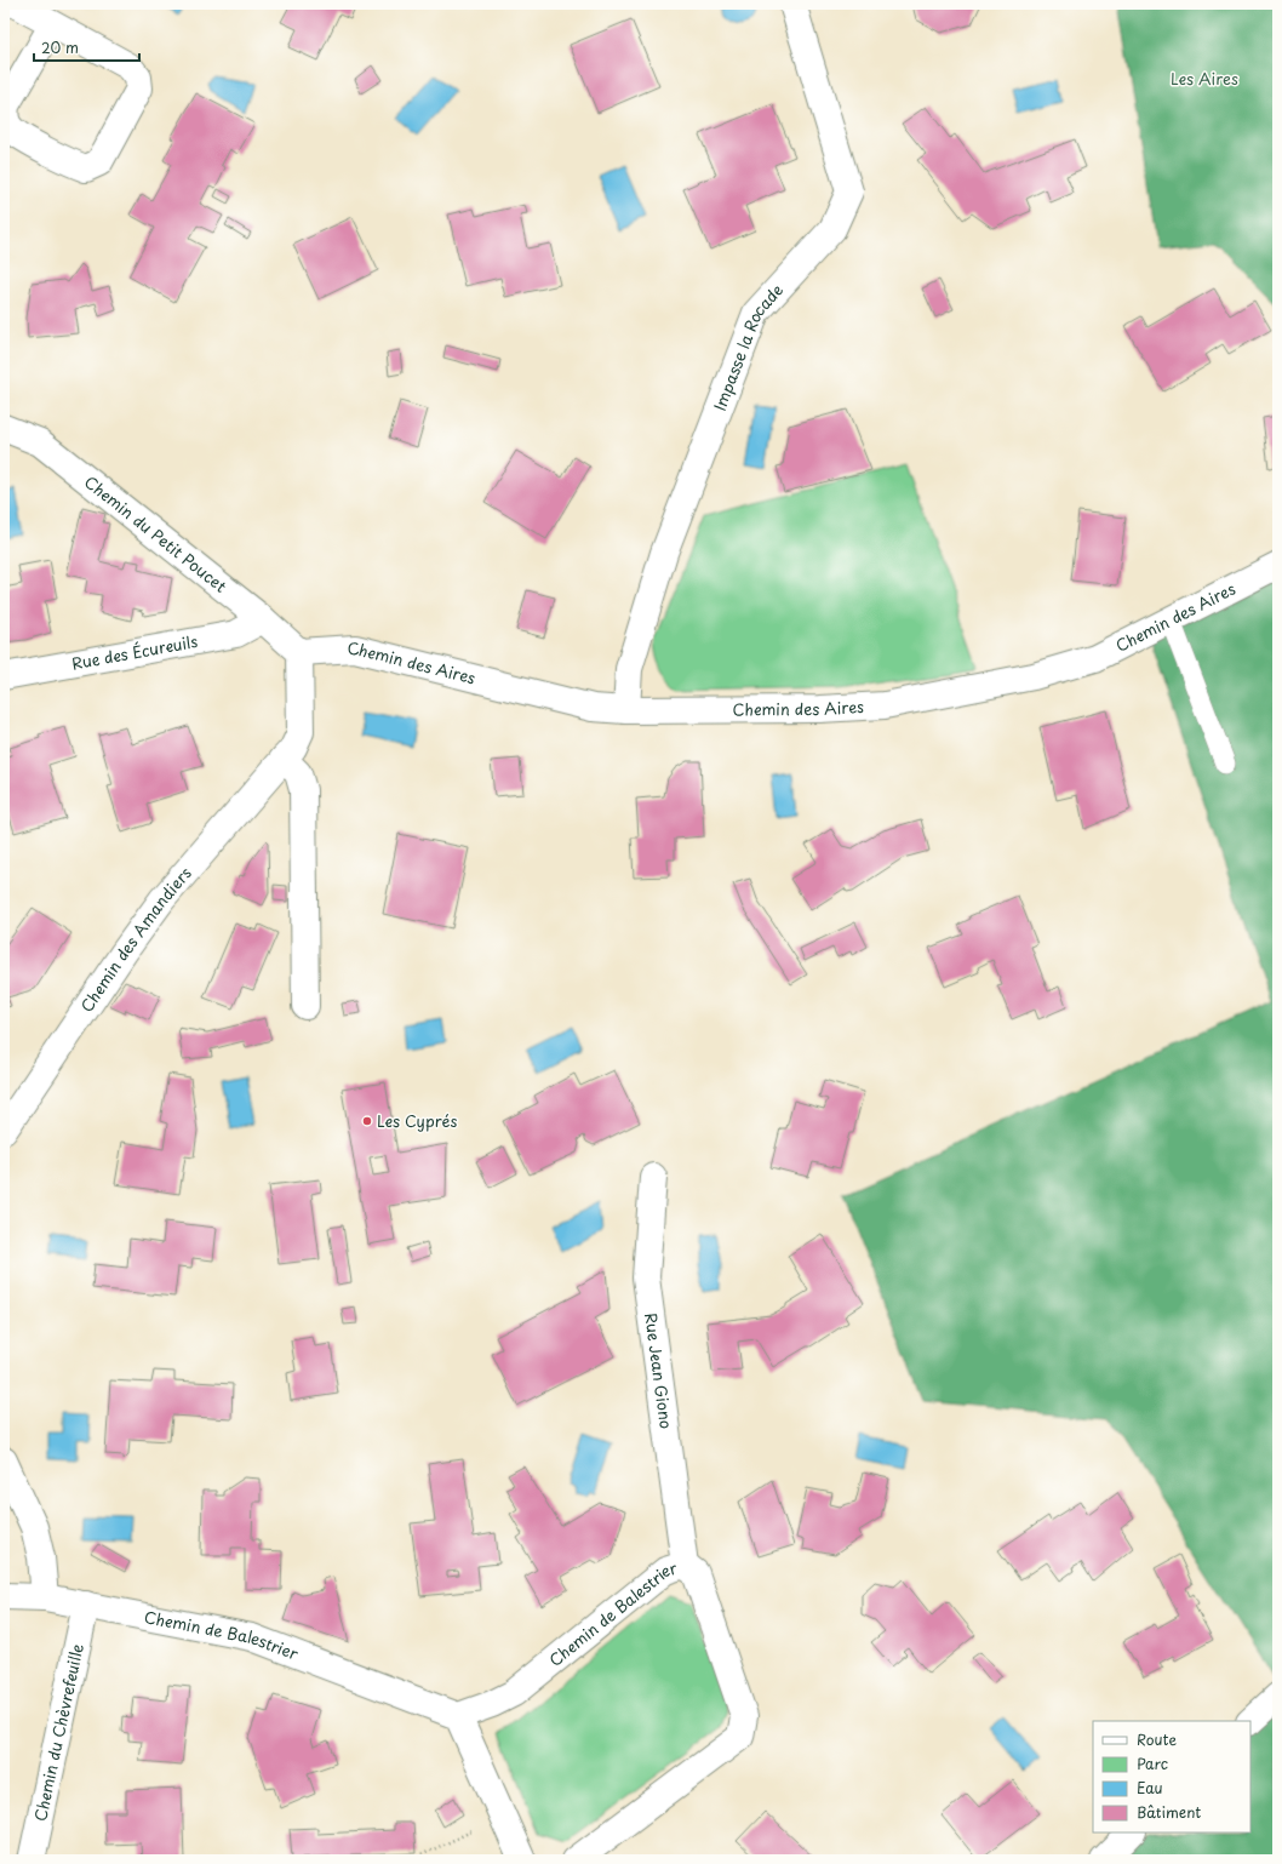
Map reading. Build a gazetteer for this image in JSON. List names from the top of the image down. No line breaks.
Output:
{"streets":{"street":["Impasse la Rocade","Chemin du Petit Poucet","Chemin des Aires","Rue des Écureuils","Chemin des Amandiers","Rue Jean Giono","Chemin de Balestrier","Chemin du Chèvrefeuille"]},"crossings":[["Impasse la Rocade","Chemin des Aires"],["Chemin du Petit Poucet","Chemin des Aires"],["Chemin du Petit Poucet","Rue des Écureuils"],["Chemin du Petit Poucet","Chemin des Amandiers"],["Chemin des Aires","Chemin des Amandiers"],["Rue Jean Giono","Chemin de Balestrier"],["Chemin de Balestrier","Chemin du Chèvrefeuille"]],"parks":["Les Aires"],"places":["Les Cyprés"],"legend":["Route","Parc","Eau","Bâtiment"],"scale_bar":"20 m"}
